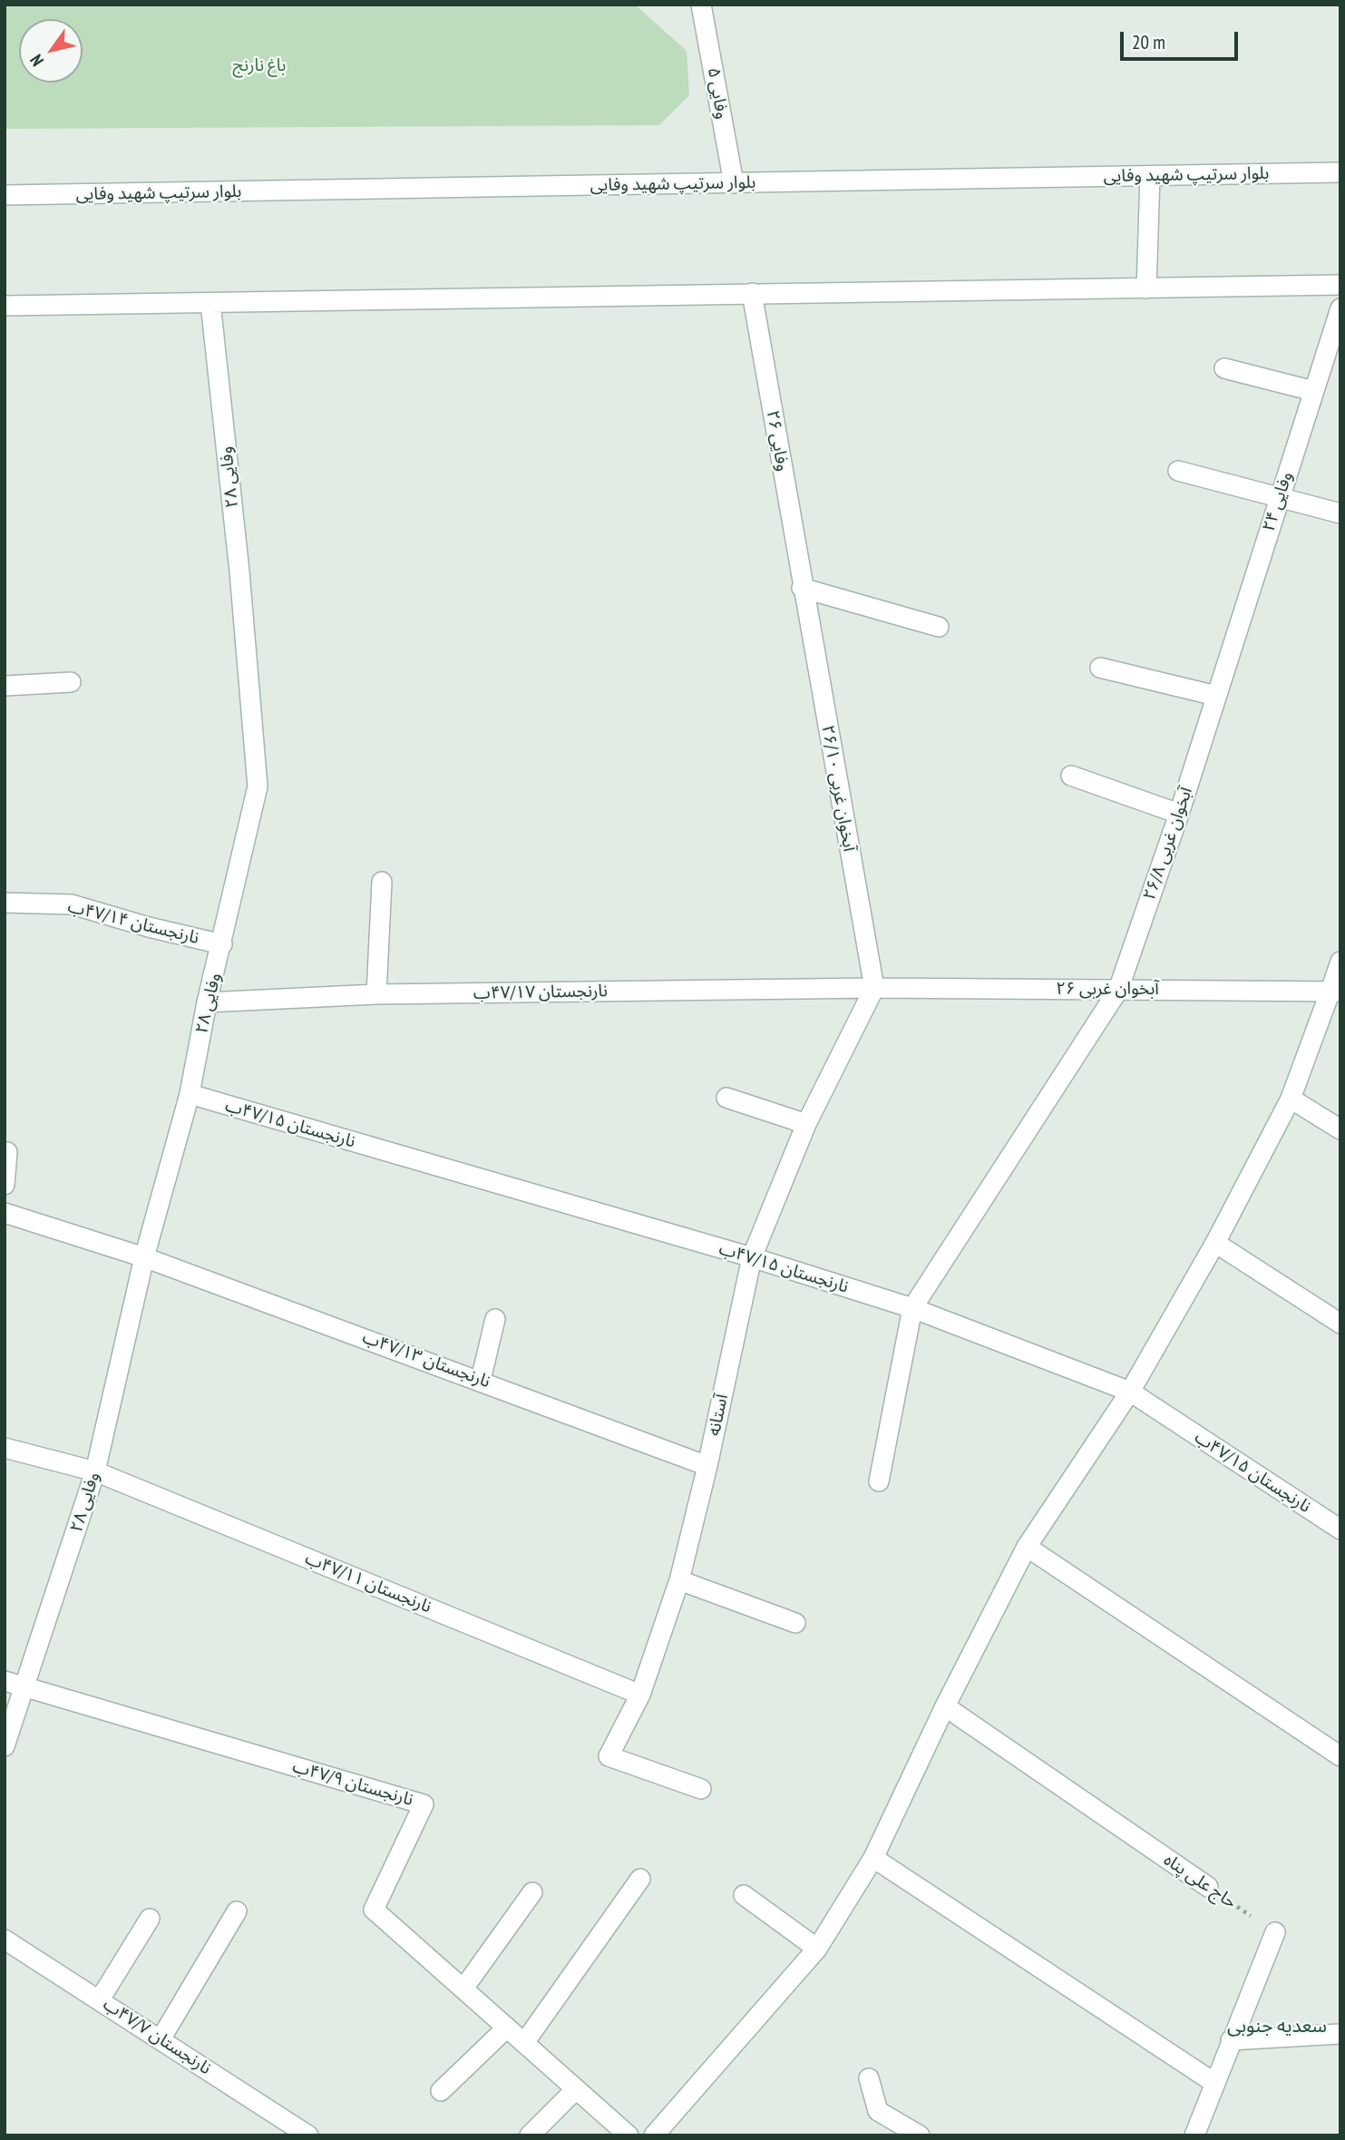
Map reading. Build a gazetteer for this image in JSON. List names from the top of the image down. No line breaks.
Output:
{"streets":{"street":["وفایی ۵","بلوار سرتیپ شهید وفایی","وفایی ۲۶","وفایی ۲۸","وفایی ۲۴","آبخوان غربی ۲۶/۱۰","آبخوان غربی ۲۶/۸","نارنجستان ۴۷/۱۴ب","آبخوان غربی ۲۶","نارنجستان ۴۷/۱۷ب","نارنجستان ۴۷/۱۵ب","نارنجستان ۴۷/۱۳ب","آستانه","نارنجستان ۴۷/۱۱ب","نارنجستان ۴۷/۹ب","حاج علی پناه","نارنجستان ۴۷/۷ب"]},"crossings":[["وفایی ۵","بلوار سرتیپ شهید وفایی"],["وفایی ۲۶","آبخوان غربی ۲۶/۱۰"],["وفایی ۲۸","نارنجستان ۴۷/۱۴ب"],["وفایی ۲۸","نارنجستان ۴۷/۱۷ب"],["وفایی ۲۸","نارنجستان ۴۷/۱۵ب"],["وفایی ۲۸","نارنجستان ۴۷/۱۳ب"],["وفایی ۲۸","نارنجستان ۴۷/۱۱ب"],["وفایی ۲۸","نارنجستان ۴۷/۹ب"],["وفایی ۲۴","آبخوان غربی ۲۶/۸"],["آبخوان غربی ۲۶/۱۰","آبخوان غربی ۲۶"],["آبخوان غربی ۲۶/۱۰","نارنجستان ۴۷/۱۷ب"],["آبخوان غربی ۲۶/۱۰","آستانه"],["آبخوان غربی ۲۶/۸","آبخوان غربی ۲۶"],["آبخوان غربی ۲۶/۸","نارنجستان ۴۷/۱۵ب"],["آبخوان غربی ۲۶","نارنجستان ۴۷/۱۷ب"],["آبخوان غربی ۲۶","آستانه"],["نارنجستان ۴۷/۱۷ب","آستانه"],["نارنجستان ۴۷/۱۵ب","آستانه"],["نارنجستان ۴۷/۱۳ب","آستانه"],["آستانه","نارنجستان ۴۷/۱۱ب"]],"districts":["سعدیه جنوبی"],"parks":["باغ نارنج"],"scale_bar":"20 m","north":"bottom left"}
